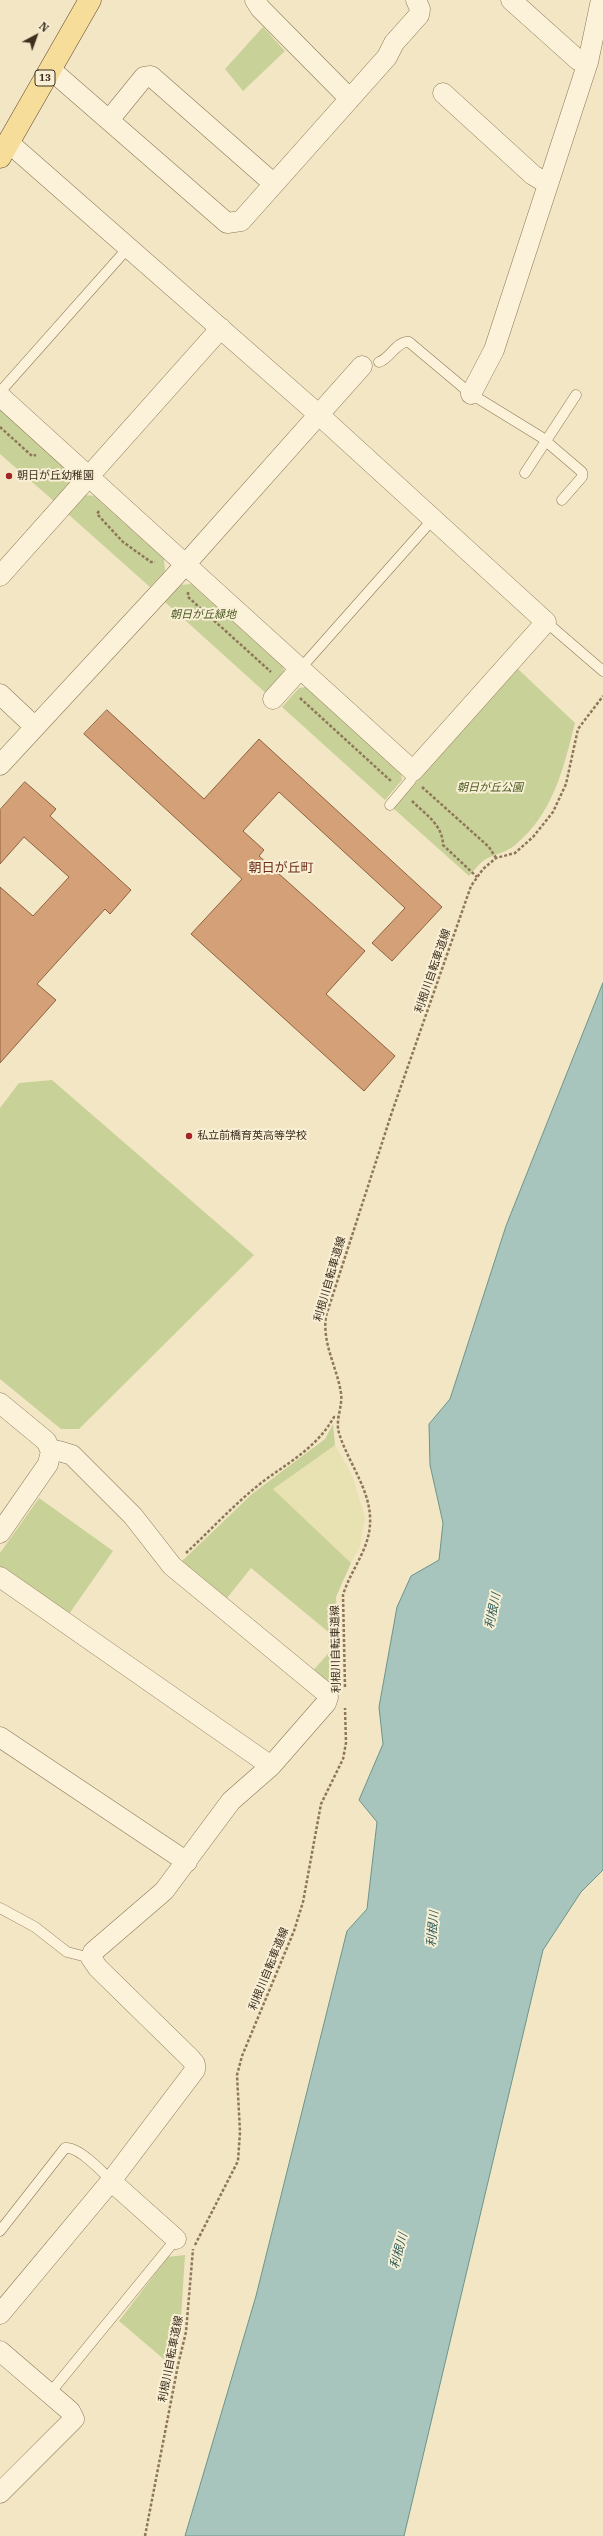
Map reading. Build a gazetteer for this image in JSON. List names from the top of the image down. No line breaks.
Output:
{"streets":{"main road":["13"],"path":["利根川自転車道線"]},"districts":["朝日が丘町"],"water":["利根川"],"parks":["朝日が丘緑地","朝日が丘公園"],"places":["朝日が丘幼稚園","私立前橋育英高等学校"],"north":"top right"}
